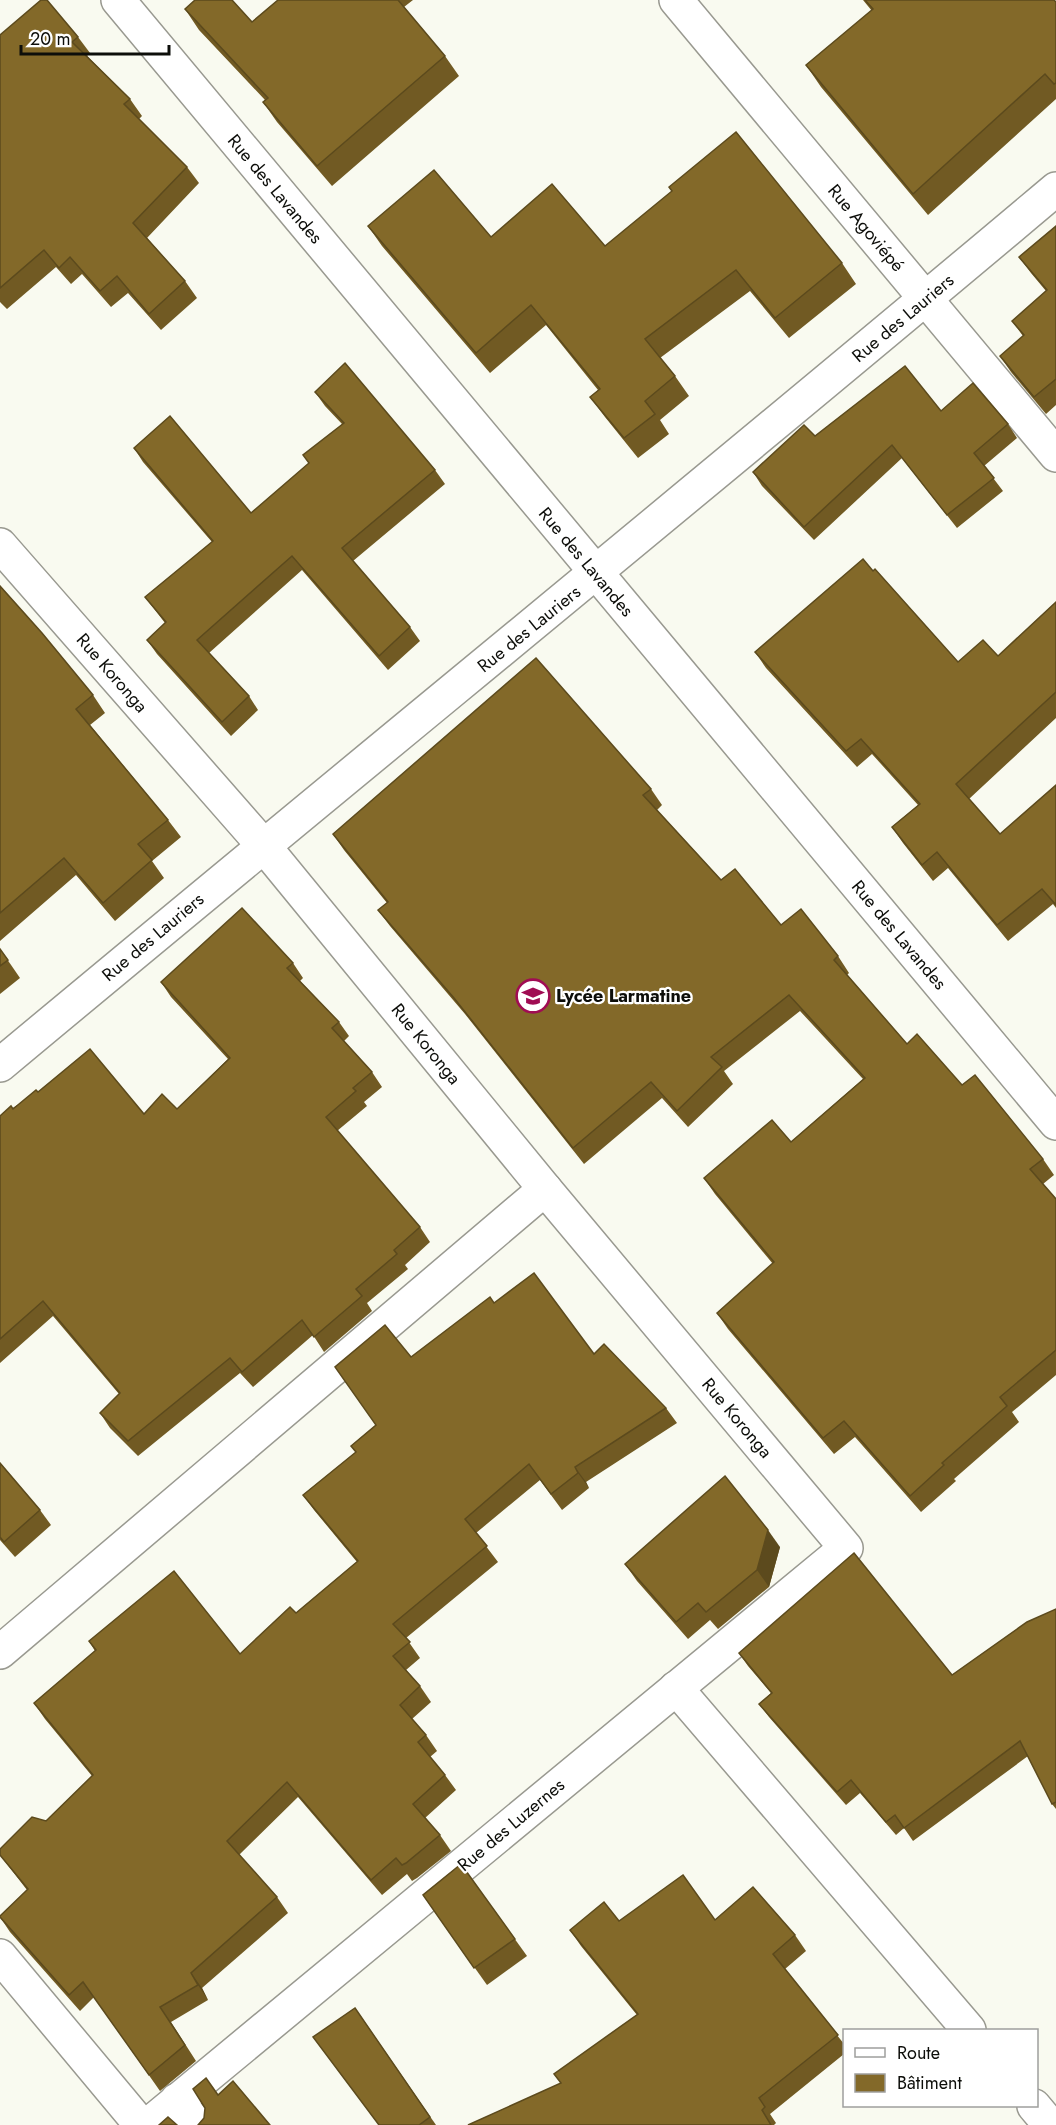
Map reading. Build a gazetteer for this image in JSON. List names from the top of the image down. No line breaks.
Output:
{"streets":{"street":["Rue des Lavandes","Rue Agoviépé","Rue des Lauriers","Rue Koronga","Rue des Luzernes"]},"crossings":[["Rue des Lavandes","Rue des Lauriers"],["Rue Agoviépé","Rue des Lauriers"],["Rue des Lauriers","Rue Koronga"],["Rue Koronga","Rue des Luzernes"]],"places":{"school or university":["Lycée Larmatine"]},"legend":["Route","Bâtiment"],"scale_bar":"20 m"}
